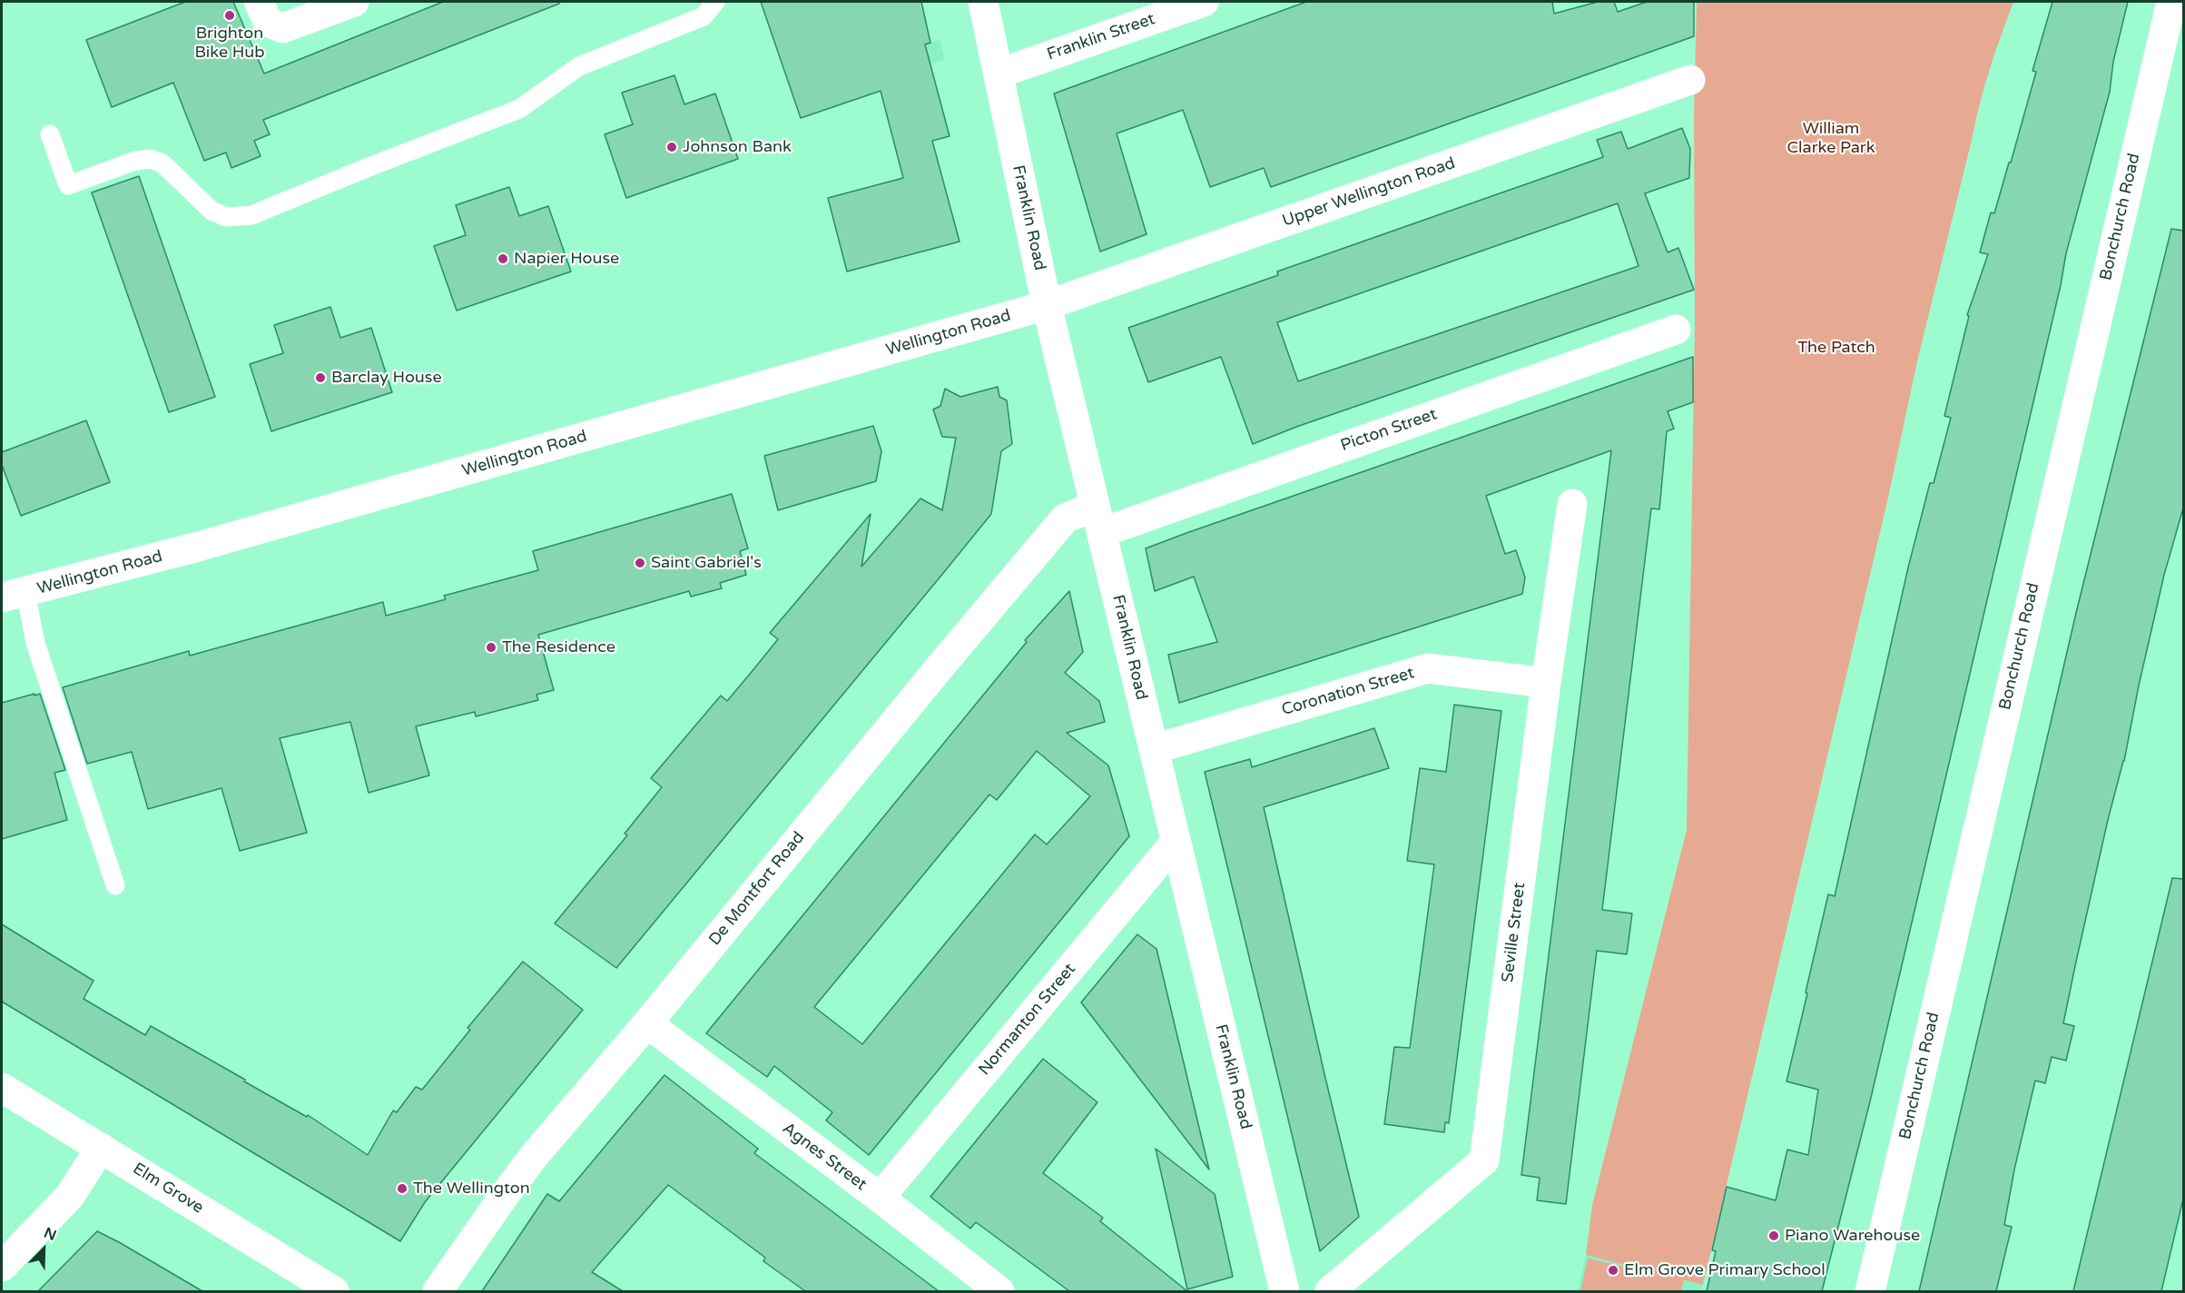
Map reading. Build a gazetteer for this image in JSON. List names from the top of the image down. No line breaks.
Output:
{"streets":{"street":["Franklin Street","Upper Wellington Road","Bonchurch Road","Franklin Road","Wellington Road","Picton Street","Coronation Street","De Montfort Road","Seville Street","Normanton Street","Agnes Street","Elm Grove"]},"crossings":[["Franklin Street","Franklin Road"],["Upper Wellington Road","Franklin Road"],["Upper Wellington Road","Wellington Road"],["Franklin Road","Wellington Road"],["Franklin Road","Picton Street"],["Franklin Road","Coronation Street"],["Franklin Road","De Montfort Road"],["Franklin Road","Normanton Street"],["Picton Street","De Montfort Road"],["Coronation Street","Seville Street"],["De Montfort Road","Agnes Street"],["Normanton Street","Agnes Street"]],"parks":["William Clarke Park","The Patch"],"places":["Brighton Bike Hub","Johnson Bank","Napier House","Barclay House","Saint Gabriel's","The Residence","The Wellington","Piano Warehouse","Elm Grove Primary School"],"north":"top right"}
